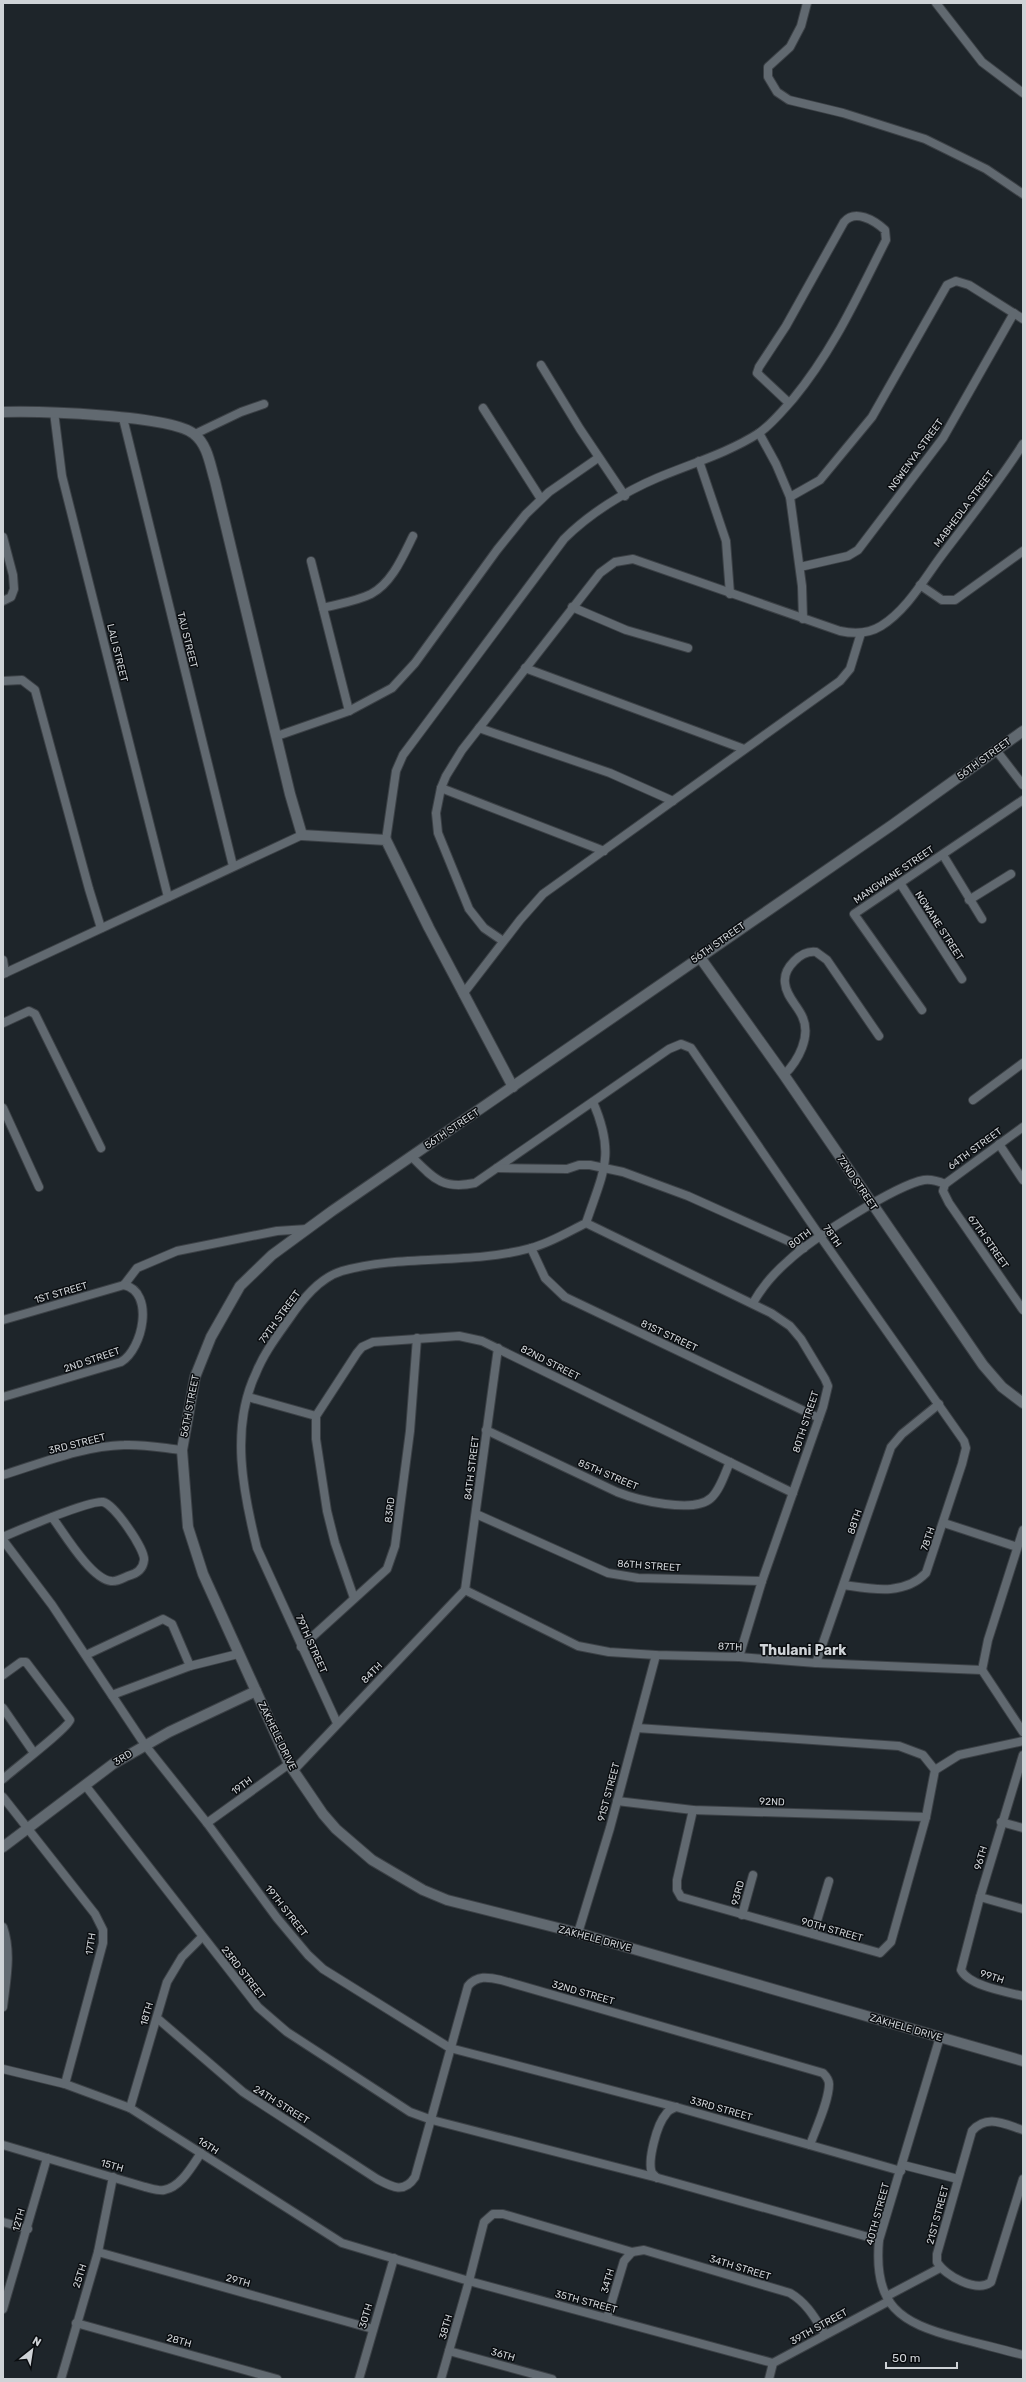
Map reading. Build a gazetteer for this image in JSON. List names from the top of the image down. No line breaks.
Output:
{"streets":{"street":["NGWENYA STREET","MABHEDLA STREET","TAU STREET","LALI STREET","56TH STREET","MANGWANE STREET","NGWANE STREET","64TH STREET","72ND STREET","78TH","80TH","67TH STREET","1ST STREET","79TH STREET","81ST STREET","2ND STREET","82ND STREET","80TH STREET","3RD STREET","84TH STREET","85TH STREET","83RD","88TH","86TH STREET","87TH","84TH","ZAKHELE DRIVE","3RD","19TH","91ST STREET","92ND","96TH","93RD","19TH STREET","90TH STREET","17TH","23RD STREET","99TH","32ND STREET","18TH","24TH STREET","33RD STREET","16TH","15TH","40TH STREET","21ST STREET","12TH","34TH STREET","25TH","29TH","34TH","35TH STREET","30TH","38TH","39TH STREET","28TH","36TH"]},"crossings":[["56TH STREET","72ND STREET"],["56TH STREET","78TH"],["56TH STREET","3RD STREET"],["56TH STREET","ZAKHELE DRIVE"],["56TH STREET","3RD"],["MANGWANE STREET","NGWANE STREET"],["64TH STREET","72ND STREET"],["64TH STREET","80TH"],["64TH STREET","67TH STREET"],["72ND STREET","80TH"],["78TH","80TH"],["78TH","88TH"],["80TH","80TH STREET"],["1ST STREET","2ND STREET"],["79TH STREET","81ST STREET"],["79TH STREET","80TH STREET"],["79TH STREET","83RD"],["79TH STREET","84TH"],["81ST STREET","80TH STREET"],["82ND STREET","80TH STREET"],["82ND STREET","84TH STREET"],["82ND STREET","85TH STREET"],["82ND STREET","83RD"],["80TH STREET","86TH STREET"],["80TH STREET","87TH"],["84TH STREET","85TH STREET"],["84TH STREET","86TH STREET"],["84TH STREET","87TH"],["84TH STREET","84TH"],["88TH","87TH"],["87TH","84TH"],["87TH","91ST STREET"],["84TH","ZAKHELE DRIVE"],["84TH","19TH"],["ZAKHELE DRIVE","3RD"],["ZAKHELE DRIVE","19TH"],["ZAKHELE DRIVE","91ST STREET"],["ZAKHELE DRIVE","40TH STREET"],["3RD","19TH STREET"],["3RD","17TH"],["3RD","23RD STREET"],["19TH","19TH STREET"],["91ST STREET","92ND"],["92ND","90TH STREET"],["96TH","99TH"],["93RD","90TH STREET"],["19TH STREET","32ND STREET"],["19TH STREET","33RD STREET"],["17TH","16TH"],["23RD STREET","32ND STREET"],["23RD STREET","18TH"],["23RD STREET","33RD STREET"],["32ND STREET","24TH STREET"],["32ND STREET","33RD STREET"],["18TH","24TH STREET"],["18TH","16TH"],["33RD STREET","40TH STREET"],["33RD STREET","21ST STREET"],["16TH","15TH"],["16TH","35TH STREET"],["16TH","30TH"],["15TH","12TH"],["15TH","25TH"],["40TH STREET","39TH STREET"],["21ST STREET","39TH STREET"],["34TH STREET","34TH"],["34TH STREET","35TH STREET"],["34TH STREET","38TH"],["34TH STREET","39TH STREET"],["25TH","29TH"],["25TH","28TH"],["29TH","30TH"],["34TH","35TH STREET"],["35TH STREET","30TH"],["35TH STREET","38TH"],["35TH STREET","39TH STREET"],["38TH","36TH"]],"districts":["Thulani Park"],"scale_bar":"50 m","north":"top right"}
